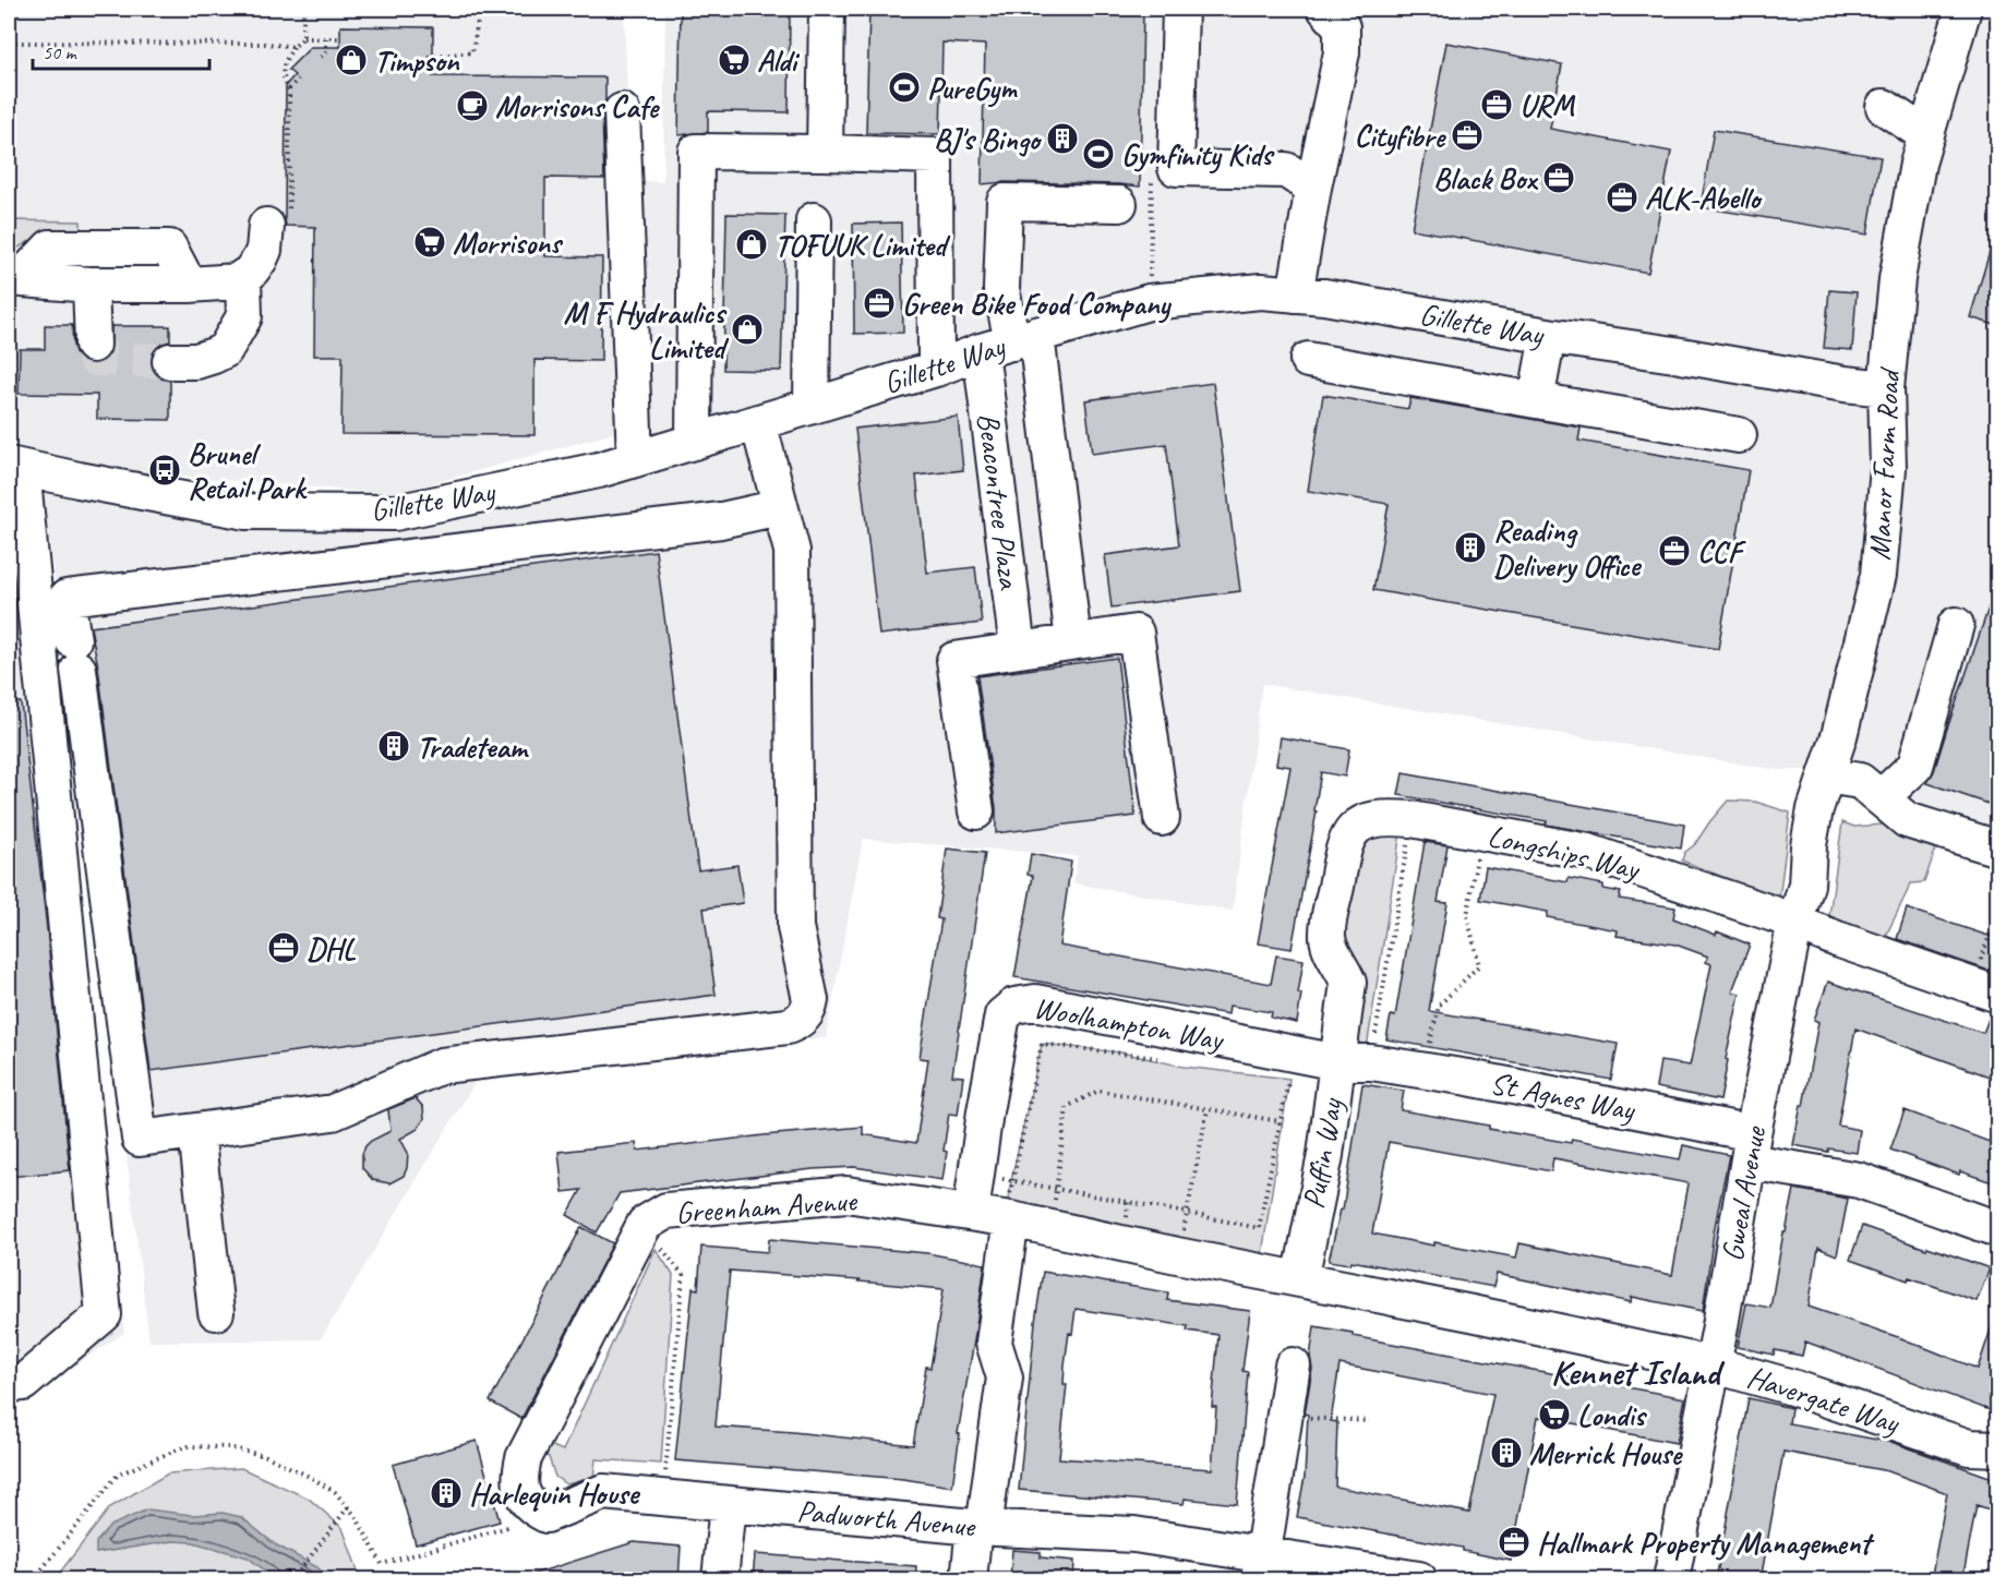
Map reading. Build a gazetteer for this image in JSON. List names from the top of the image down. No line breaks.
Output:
{"streets":{"street":["Gillette Way","Manor Farm Road","Beacontree Plaza","Longships Way","Woolhampton Way","St Agnes Way","Puffin Way","Gweal Avenue","Greenham Avenue","Havergate Way","Padworth Avenue"]},"crossings":[["Gillette Way","Manor Farm Road"],["Gillette Way","Beacontree Plaza"],["Manor Farm Road","Longships Way"],["Manor Farm Road","Gweal Avenue"],["Longships Way","Woolhampton Way"],["Longships Way","Puffin Way"],["Longships Way","Gweal Avenue"],["Woolhampton Way","Puffin Way"],["Woolhampton Way","Greenham Avenue"],["St Agnes Way","Puffin Way"],["St Agnes Way","Gweal Avenue"],["Puffin Way","Greenham Avenue"],["Puffin Way","Havergate Way"],["Gweal Avenue","Havergate Way"],["Greenham Avenue","Havergate Way"],["Greenham Avenue","Padworth Avenue"]],"districts":["Kennet Island"],"places":{"shop":["Timpson","TOFUUK Limited","M F Hydraulics Limited"],"supermarket":["Aldi","Morrisons","Londis"],"sports":["PureGym","Gymfinity Kids"],"office":["URM","Cityfibre","Black Box","ALK-Abello","Green Bike Food Company","CCF","DHL","Hallmark Property Management"],"cafe":["Morrisons Cafe"],"building":["BJ's Bingo","Reading Delivery Office","Tradeteam","Merrick House","Harlequin House"],"bus stop":["Brunel Retail Park"]},"scale_bar":"50 m"}
